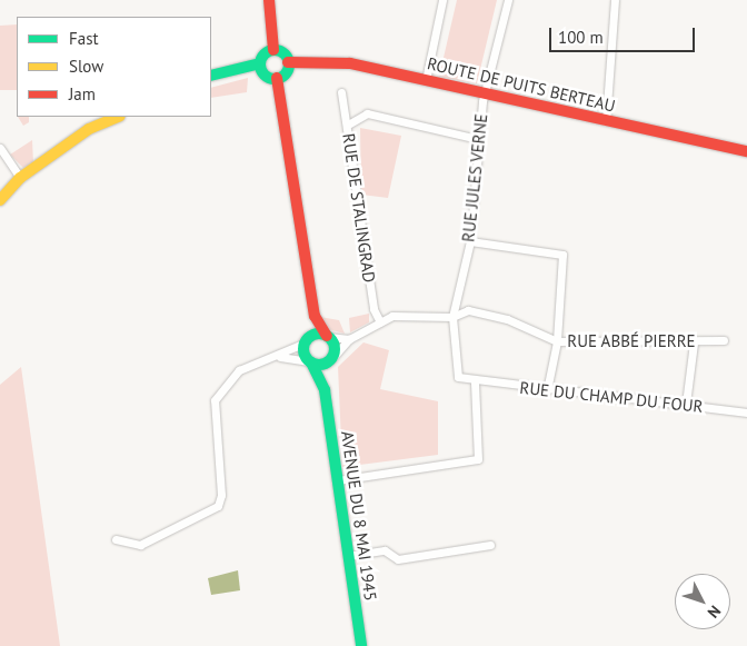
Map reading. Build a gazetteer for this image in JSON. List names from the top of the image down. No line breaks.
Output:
{"streets":{"main road":["ROUTE DE PUITS BERTEAU","AVENUE DU 8 MAI 1945"],"street":["RUE JULES VERNE","RUE DE STALINGRAD","RUE ABBÉ PIERRE","RUE DU CHAMP DU FOUR"]},"crossings":[["ROUTE DE PUITS BERTEAU","RUE JULES VERNE"],["RUE JULES VERNE","RUE DU CHAMP DU FOUR"],["RUE ABBÉ PIERRE","RUE DU CHAMP DU FOUR"]],"legend":["Fast","Slow","Jam"],"scale_bar":"100 m","north":"bottom right"}
